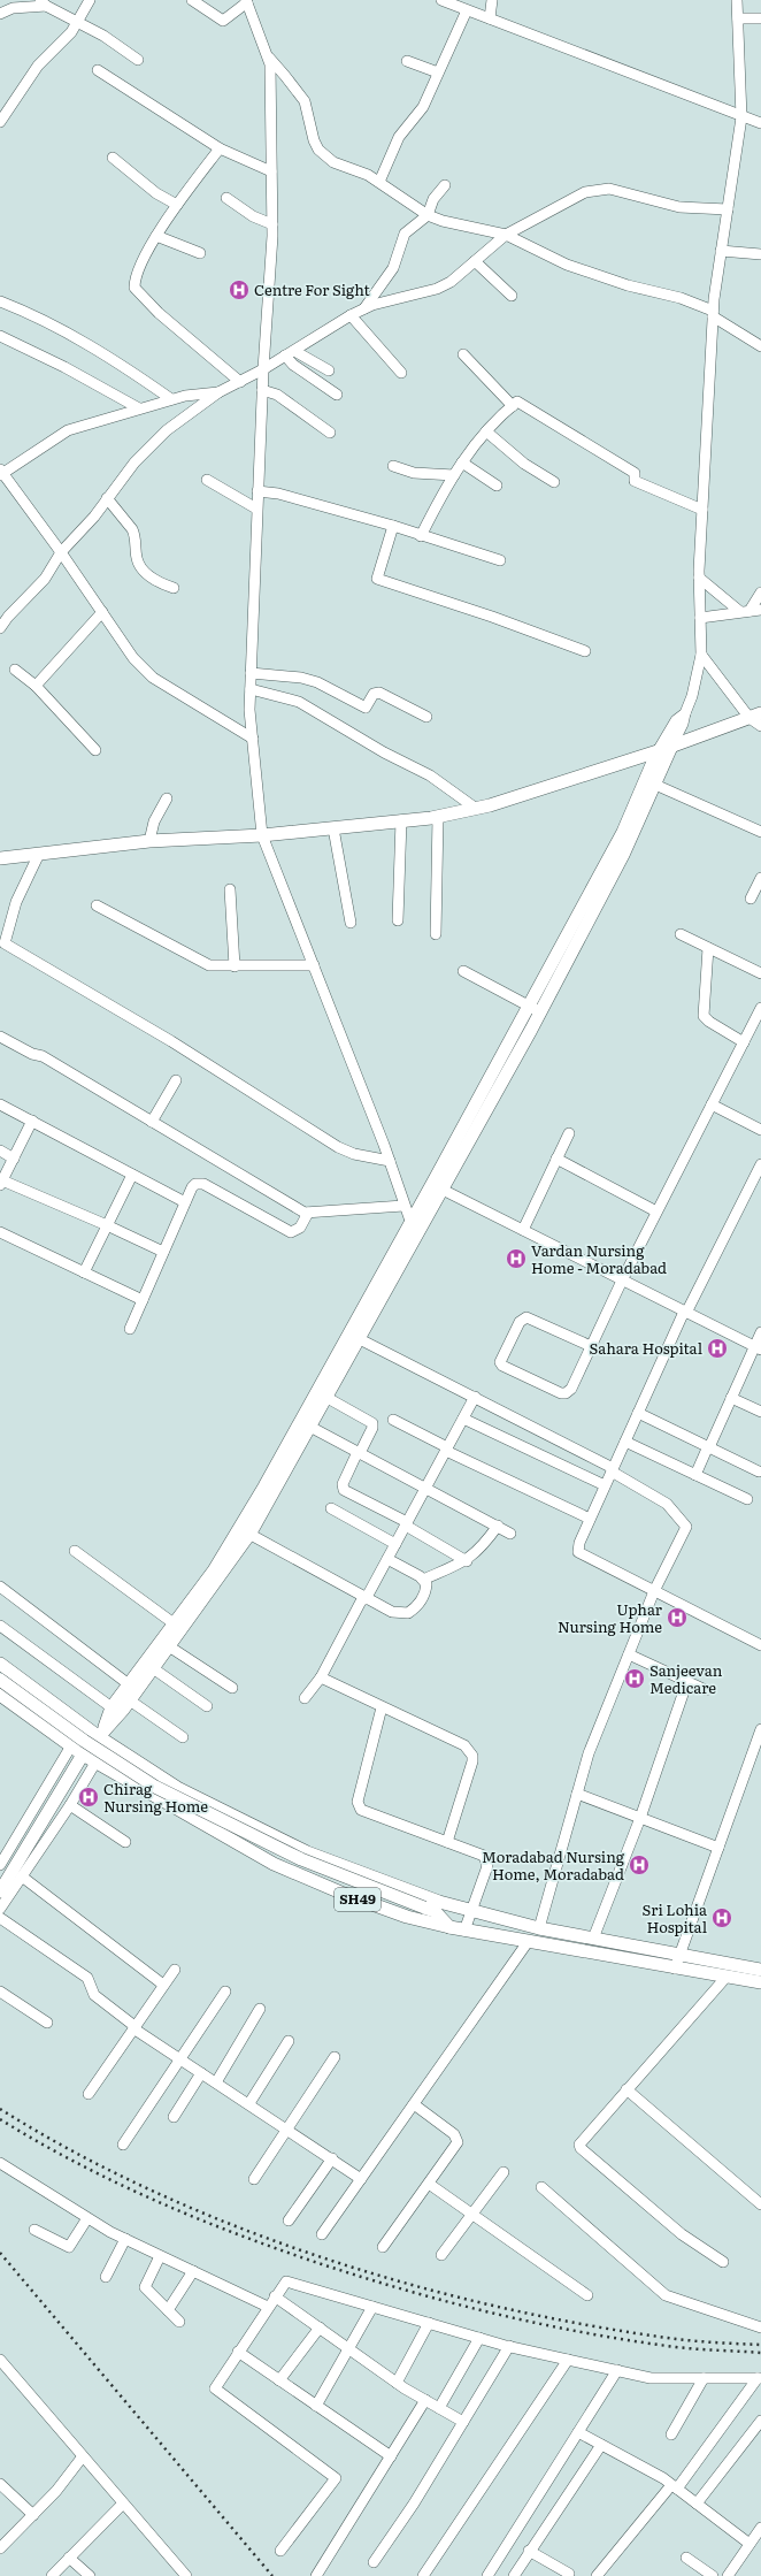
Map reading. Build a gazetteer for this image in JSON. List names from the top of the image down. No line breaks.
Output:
{"streets":{"main road":["SH49"]},"places":{"hospital":["Centre For Sight","Vardan Nursing Home - Moradabad","Sahara Hospital","Uphar Nursing Home","Sanjeevan Medicare","Chirag Nursing Home","Moradabad Nursing Home, Moradabad","Sri Lohia Hospital"]}}
